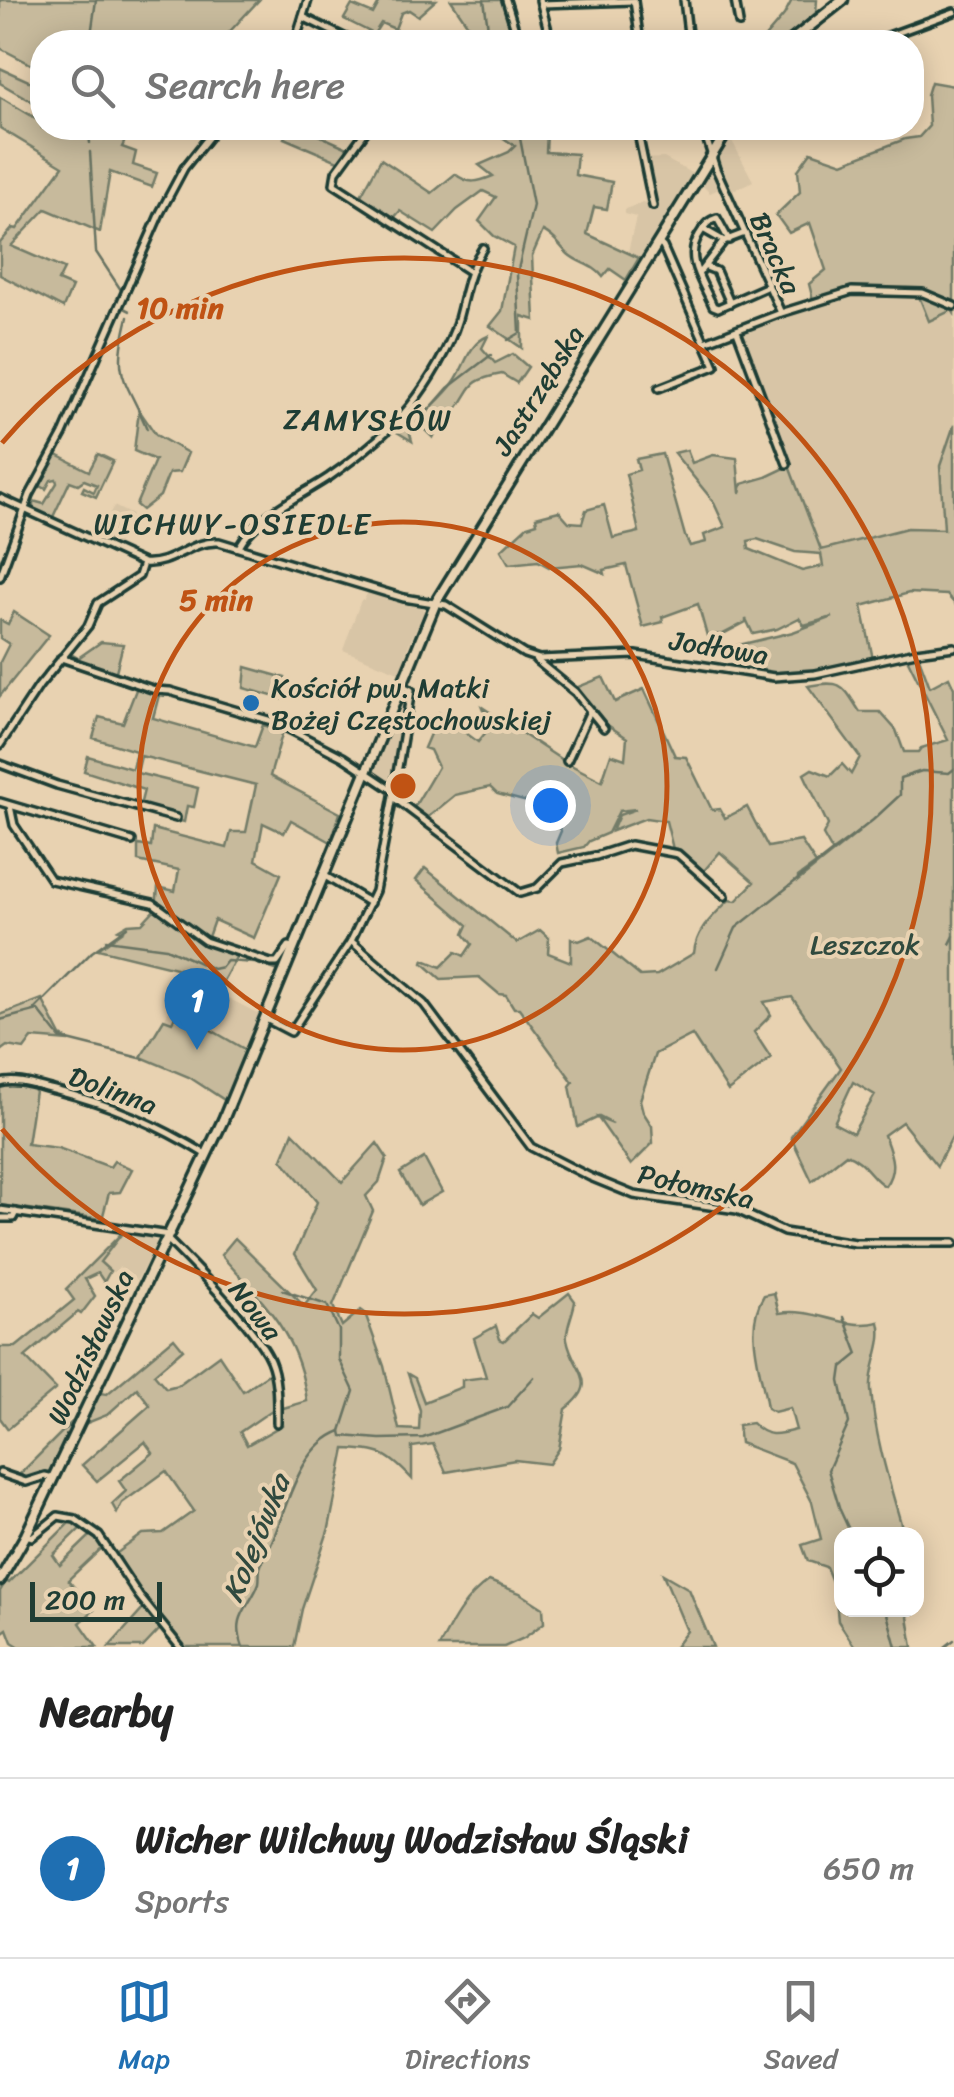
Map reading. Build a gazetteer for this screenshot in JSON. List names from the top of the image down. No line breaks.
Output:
{"streets":{"main road":["Jastrzębska","Wodzisławska"],"street":["Bracka","Jodłowa","Dolinna","Połomska","Nowa"]},"crossings":[["Bracka","Jastrzębska"],["Jastrzębska","Dolinna"],["Jastrzębska","Połomska"],["Jastrzębska","Nowa"],["Jastrzębska","Wodzisławska"],["Nowa","Wodzisławska"]],"districts":["ZAMYSŁÓW","WICHWY-OSIEDLE"],"water":["Kolejówka"],"parks":["Leszczok"],"places":["Kościół pw. Matki Bożej Częstochowskiej"],"scale_bar":"200 m","page":{"search":"Search here","pins":"1","scale":"200 m","heading":"Nearby","list":[{"mark":"1","name":"Wicher Wilchwy Wodzisław Śląski","note":"Sports","value":"650 m"}],"nav":["Map","Directions","Saved"]},"rings":["10 min","5 min"]}
